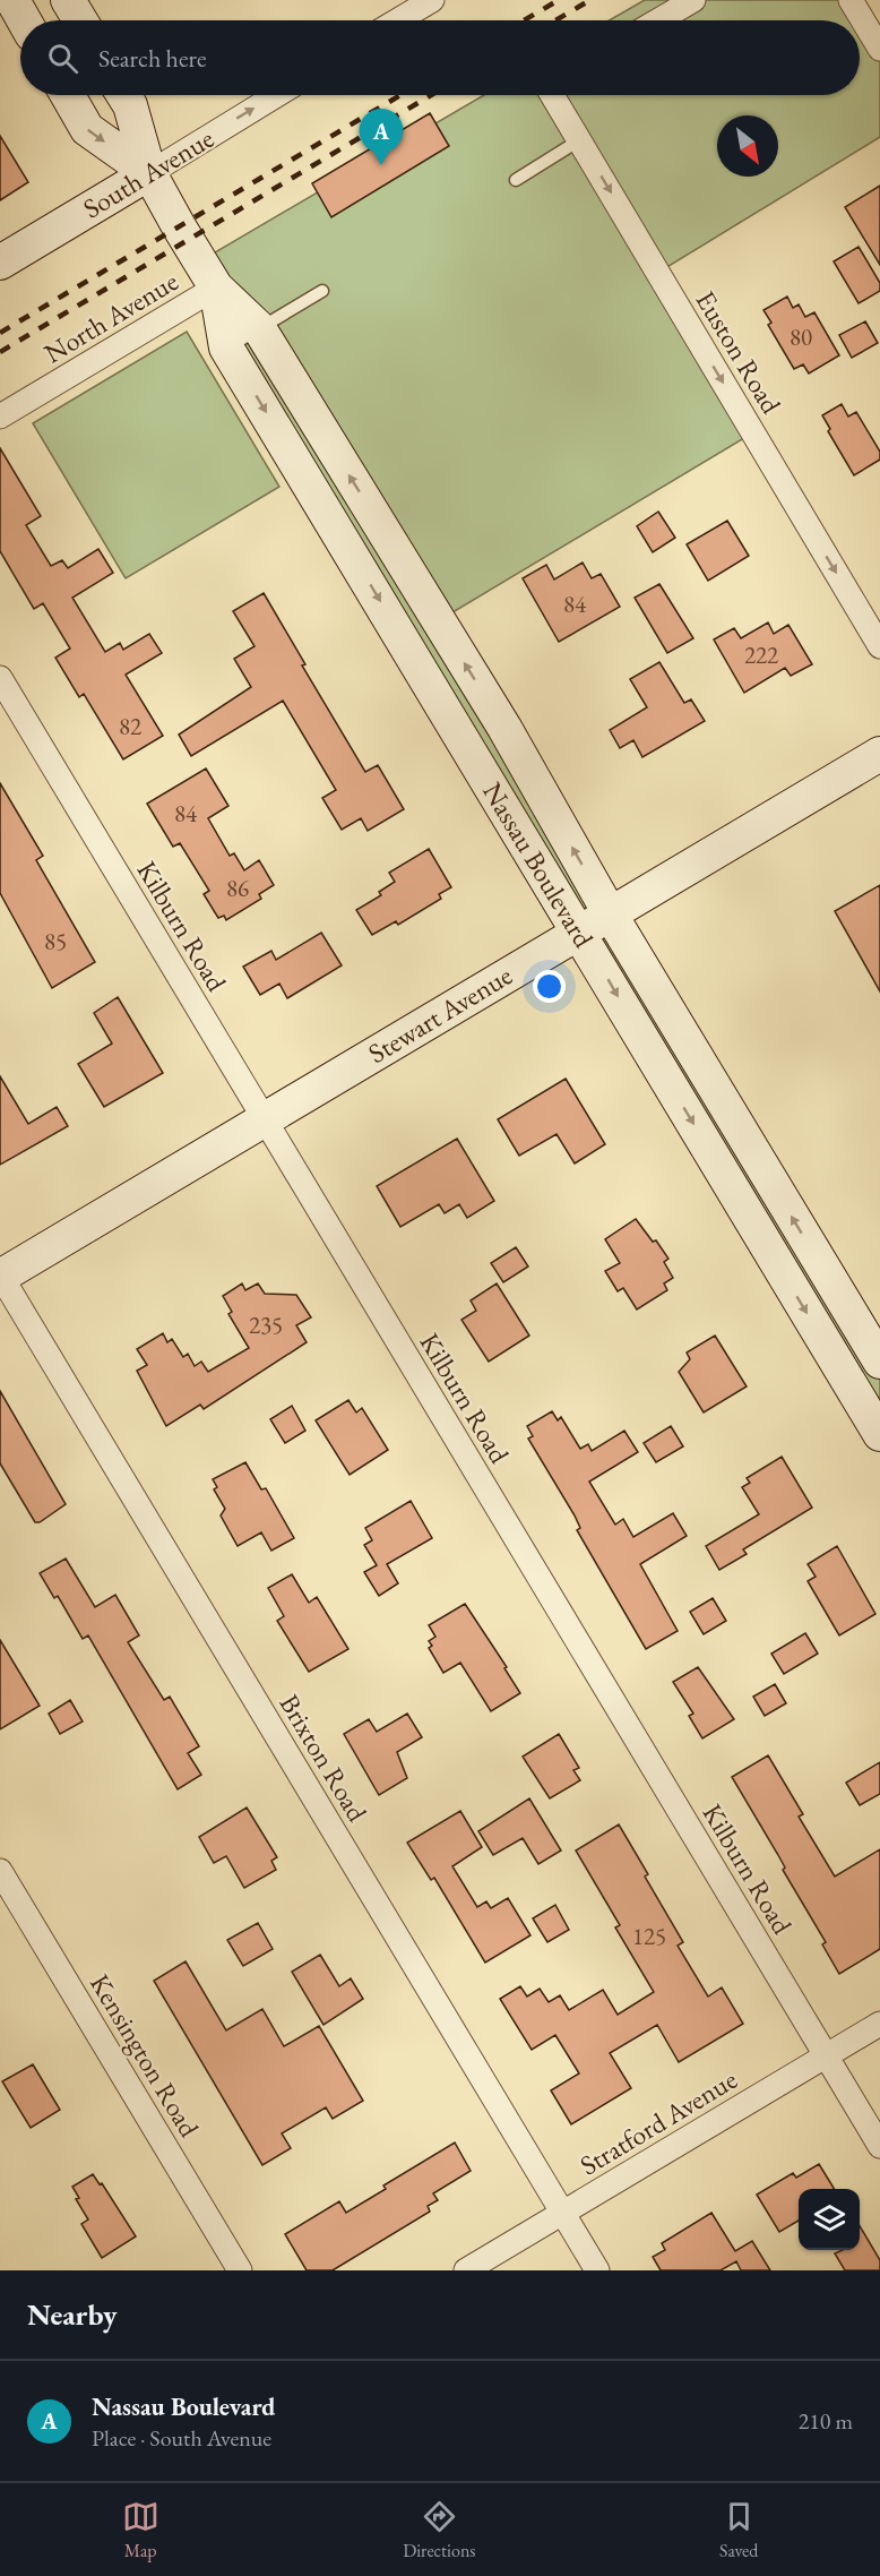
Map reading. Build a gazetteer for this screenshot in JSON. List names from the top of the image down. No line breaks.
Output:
{"streets":{"main road":["South Avenue","Nassau Boulevard","Stewart Avenue"],"street":["North Avenue","Euston Road","Kilburn Road","Brixton Road","Kensington Road","Stratford Avenue"]},"crossings":[["South Avenue","Nassau Boulevard"],["North Avenue","Nassau Boulevard"],["Nassau Boulevard","Stewart Avenue"],["Kilburn Road","Stewart Avenue"],["Kilburn Road","Stratford Avenue"],["Stewart Avenue","Brixton Road"],["Brixton Road","Stratford Avenue"]],"one_way":["South Avenue","Euston Road"],"house_numbers":["80","84","222","82","84","86","85","235","125"],"north":"bottom right","page":{"search":"Search here","pins":"A","heading":"Nearby","list":[{"mark":"A","name":"Nassau Boulevard","note":"Place · South Avenue","value":"210 m"}],"nav":["Map","Directions","Saved"]}}
